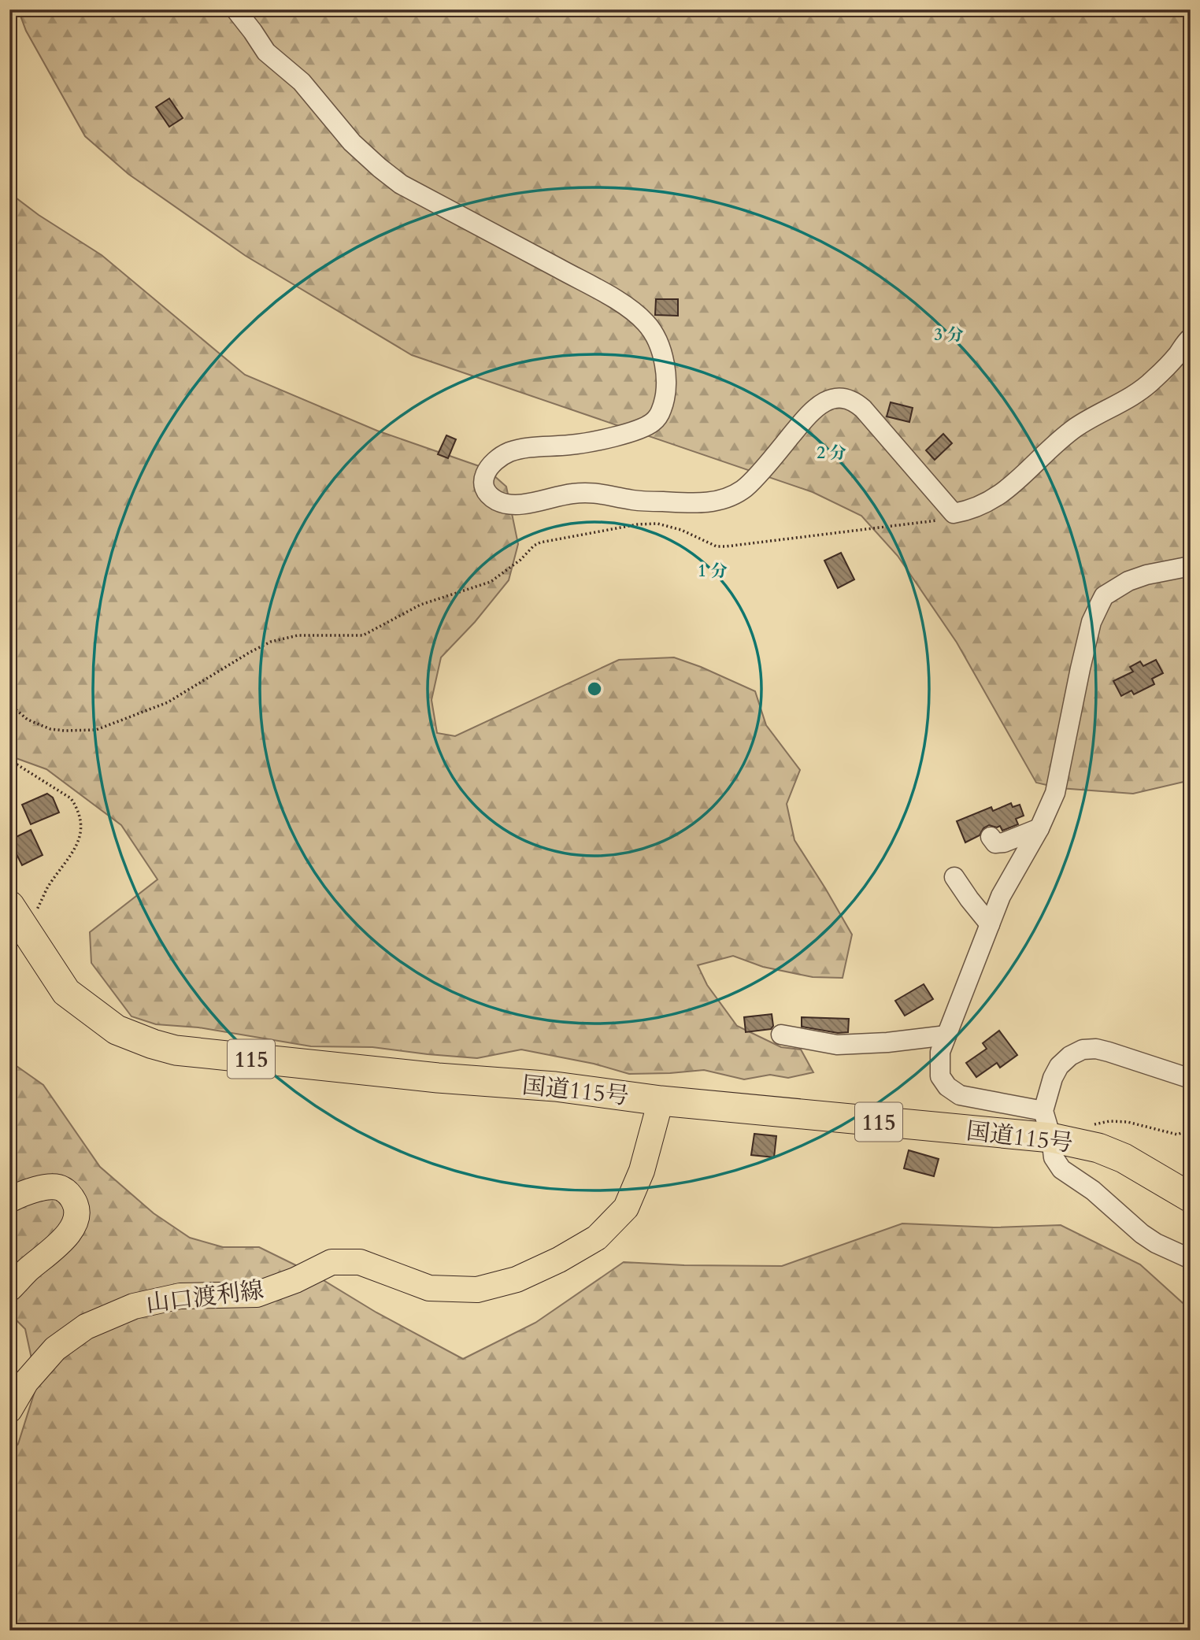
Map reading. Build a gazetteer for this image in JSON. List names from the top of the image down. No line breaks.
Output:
{"streets":{"highway":["115","国道115号"],"main road":["山口渡利線"]},"crossings":[["国道115号","山口渡利線"]],"rings":["3 分","2 分","1 分"]}
